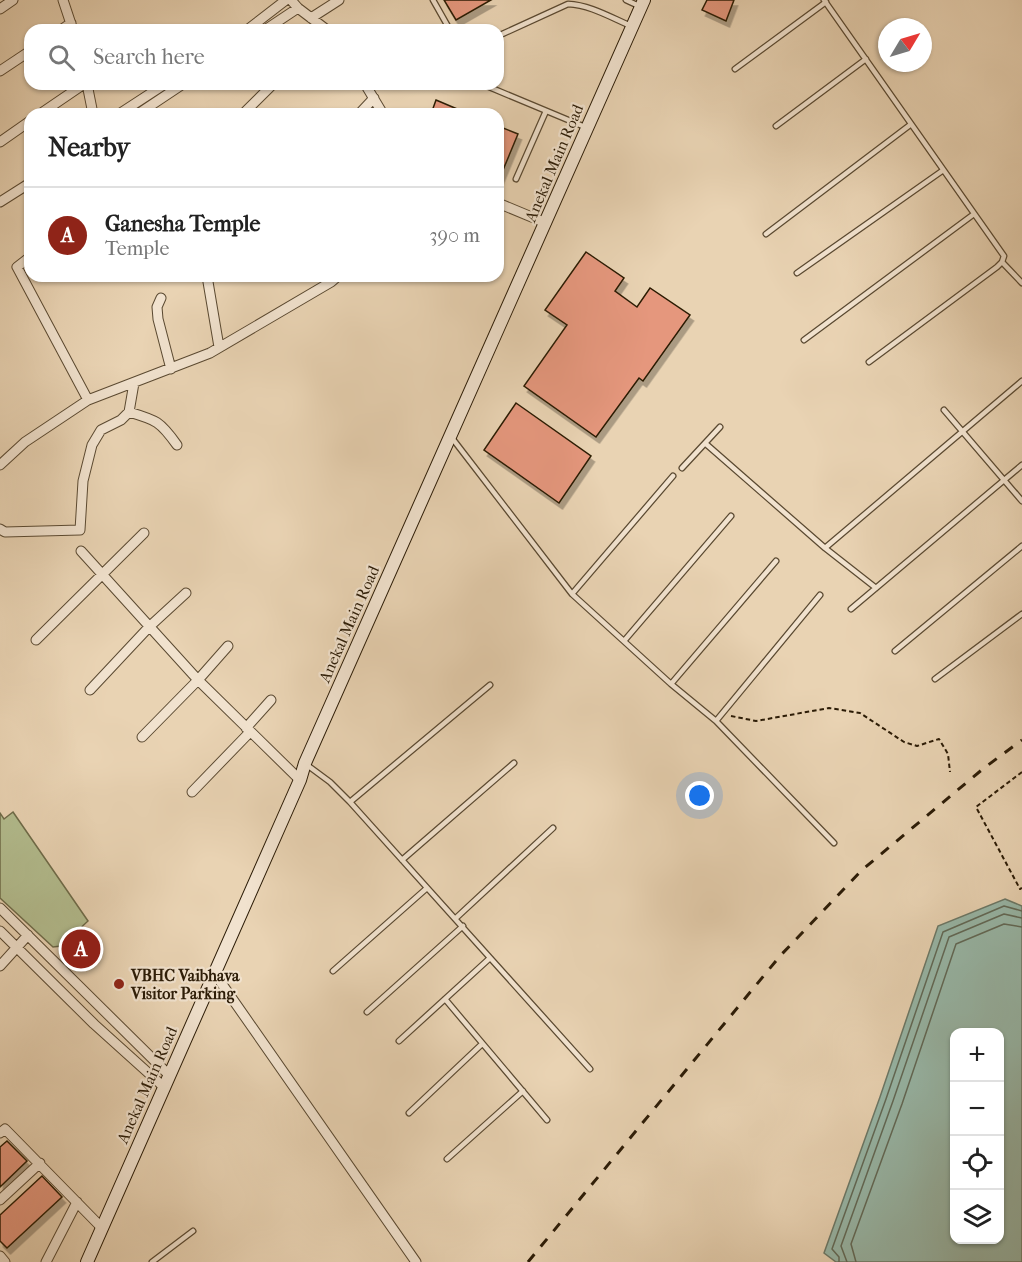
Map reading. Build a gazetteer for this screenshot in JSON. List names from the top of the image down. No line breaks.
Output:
{"streets":{"main road":["Anekal Main Road"]},"places":["VBHC Vaibhava Visitor Parking"],"north":"top right","page":{"search":"Search here","heading":"Nearby","list":[{"mark":"A","name":"Ganesha Temple","note":"Temple","value":"390 m"}],"pins":"A","map_buttons":["+","−"]}}
